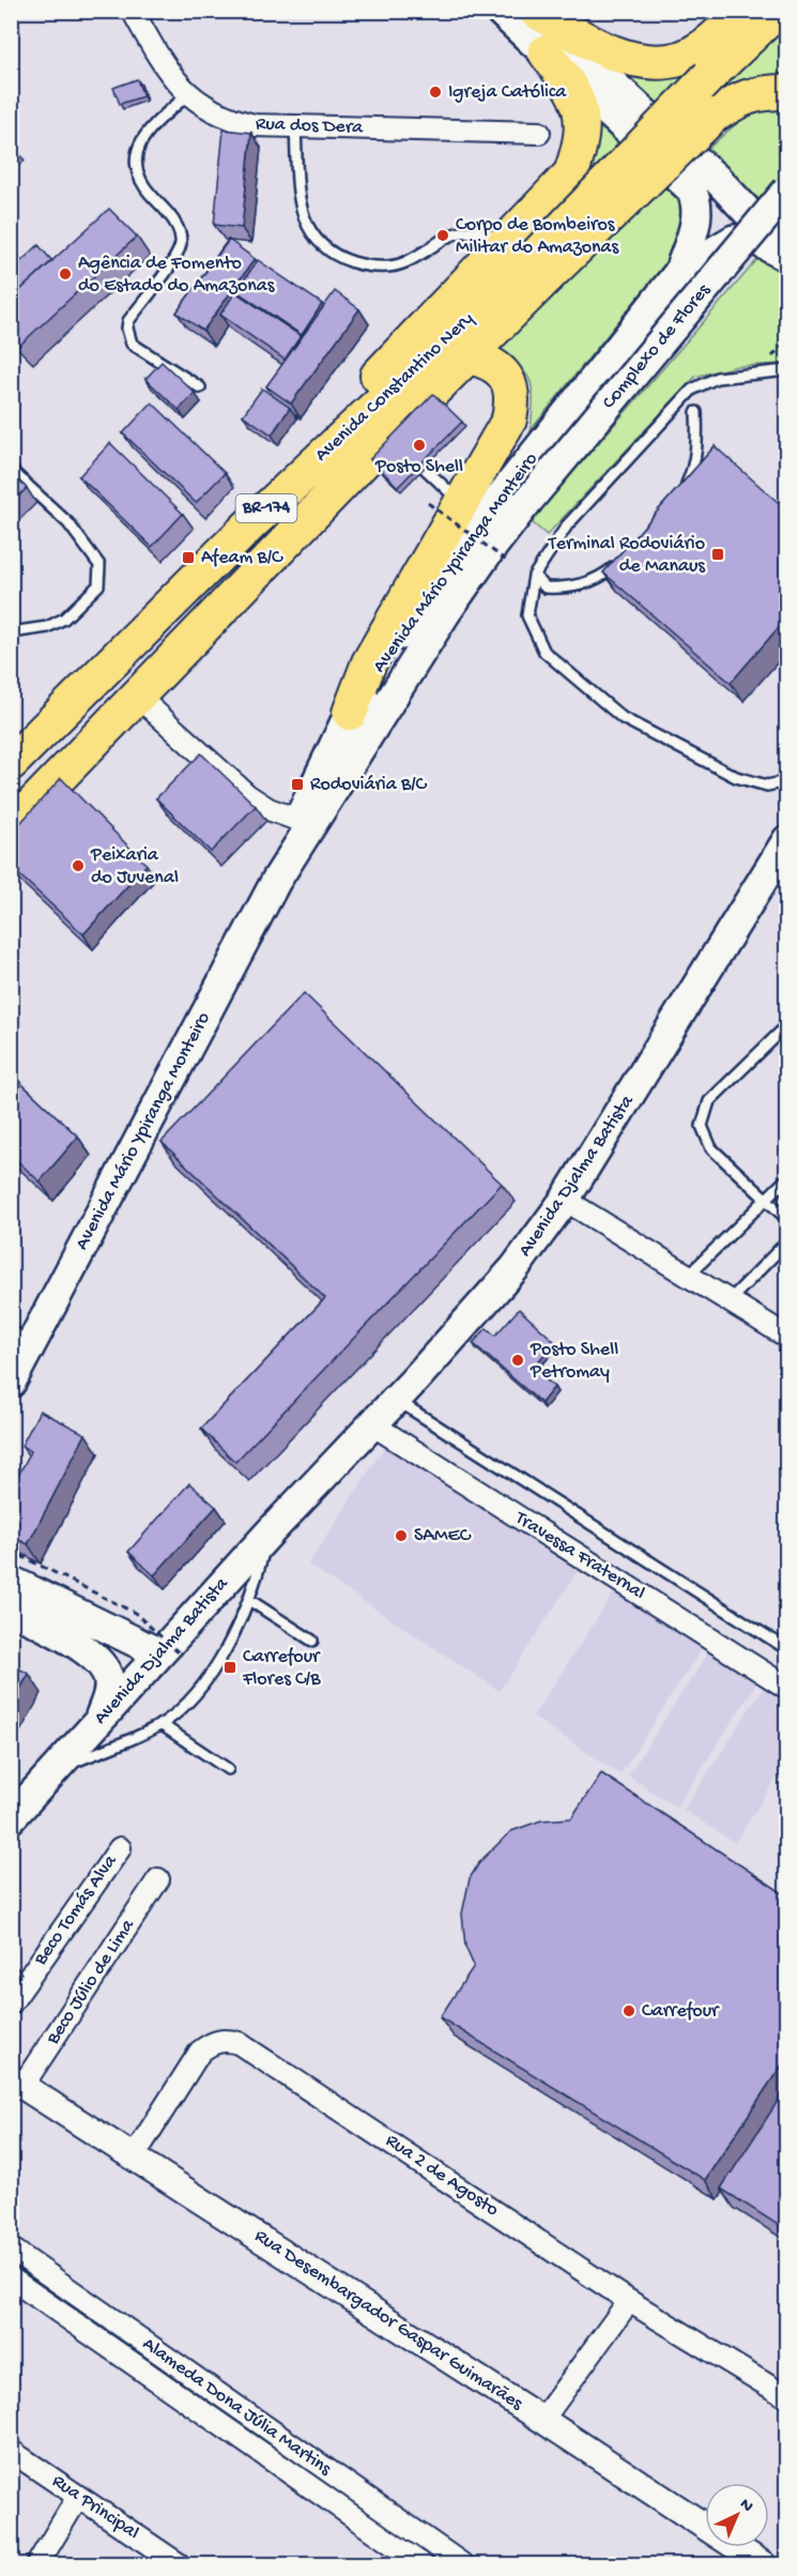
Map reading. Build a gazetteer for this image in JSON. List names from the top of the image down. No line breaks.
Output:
{"streets":{"highway":["Avenida Constantino Nery","BR-174"],"main road":["Complexo de Flores","Avenida Mário Ypiranga Monteiro","Avenida Djalma Batista"],"street":["Rua dos Dera","Travessa Fraternal","Beco Tomás Alva","Beco Júlio de Lima","Rua 2 de Agosto","Rua Desembargador Gaspar Guimarães","Alameda Dona Júlia Martins","Rua Principal"]},"crossings":[["Complexo de Flores","Avenida Mário Ypiranga Monteiro"],["Avenida Djalma Batista","Travessa Fraternal"],["Beco Júlio de Lima","Rua Desembargador Gaspar Guimarães"],["Rua 2 de Agosto","Rua Desembargador Gaspar Guimarães"]],"places":{"other":["Igreja Católica","Corpo de Bombeiros Militar do Amazonas","Agência de Fomento do Estado do Amazonas","Posto Shell","Peixaria do Juvenal","Posto Shell Petromay","SAMEC","Carrefour"],"transit":["Terminal Rodoviário de Manaus","Afeam B/C","Rodoviária B/C","Carrefour Flores C/B"]},"north":"top right"}
